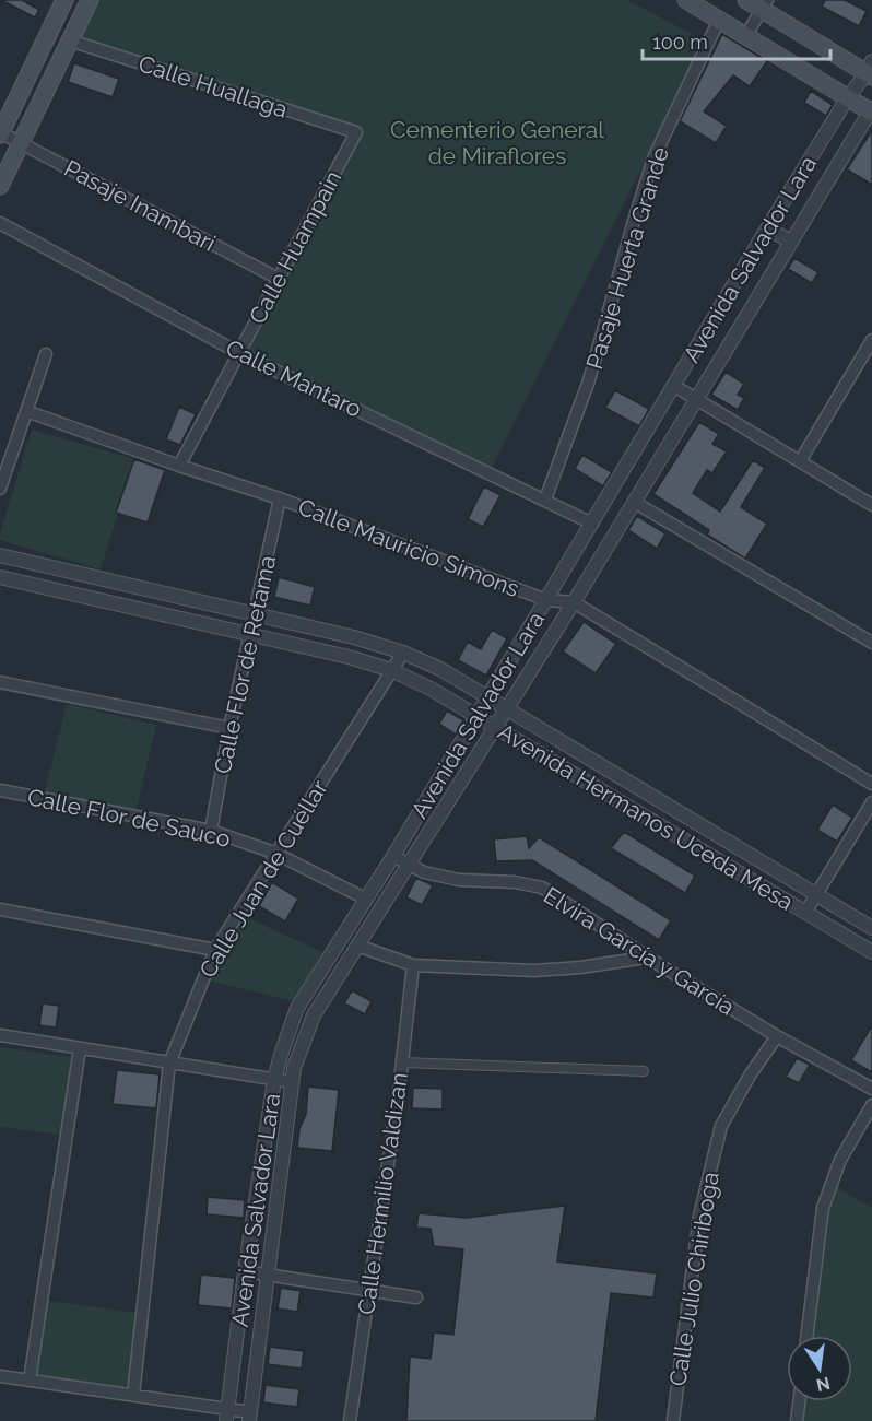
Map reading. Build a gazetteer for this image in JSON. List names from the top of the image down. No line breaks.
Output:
{"streets":{"street":["Calle Huallaga","Pasaje Inambari","Calle Huampain","Pasaje Huerta Grande","Avenida Salvador Lara","Calle Mantaro","Calle Mauricio Simons","Calle Flor de Retama","Avenida Hermanos Uceda Mesa","Calle Flor de Sauco","Calle Juan de Cuéllar","Elvira García y García","Calle Hermilio Valdizan","Calle Julio Chiriboga"]},"crossings":[["Calle Huallaga","Calle Huampain"],["Pasaje Inambari","Calle Huampain"],["Calle Huampain","Calle Mantaro"],["Calle Huampain","Calle Mauricio Simons"],["Pasaje Huerta Grande","Calle Mantaro"],["Avenida Salvador Lara","Calle Mantaro"],["Avenida Salvador Lara","Calle Mauricio Simons"],["Avenida Salvador Lara","Avenida Hermanos Uceda Mesa"],["Avenida Salvador Lara","Calle Flor de Sauco"],["Avenida Salvador Lara","Elvira García y García"],["Calle Mauricio Simons","Calle Flor de Retama"],["Calle Flor de Retama","Avenida Hermanos Uceda Mesa"],["Calle Flor de Retama","Calle Flor de Sauco"],["Avenida Hermanos Uceda Mesa","Calle Juan de Cuéllar"],["Calle Flor de Sauco","Calle Juan de Cuéllar"],["Elvira García y García","Calle Julio Chiriboga"]],"parks":["Cementerio General de Miraflores"],"scale_bar":"100 m","north":"bottom"}
